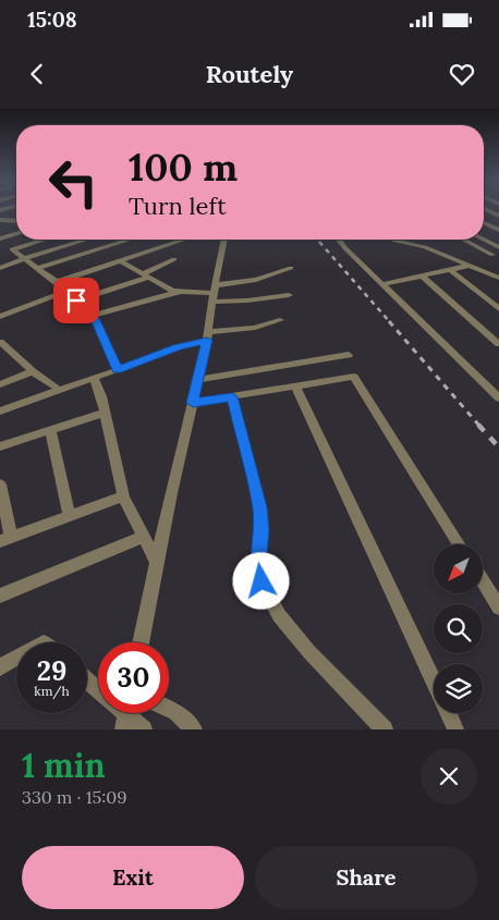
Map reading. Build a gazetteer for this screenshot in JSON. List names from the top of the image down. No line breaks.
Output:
{"north":"bottom left","page":{"status":"15:08","header":"Routely","turn":["100 m","Turn left"],"speed":"29 km/h","limit":"30","heading":["1 min","330 m · 15:09"],"buttons":["Exit","Share"]}}
